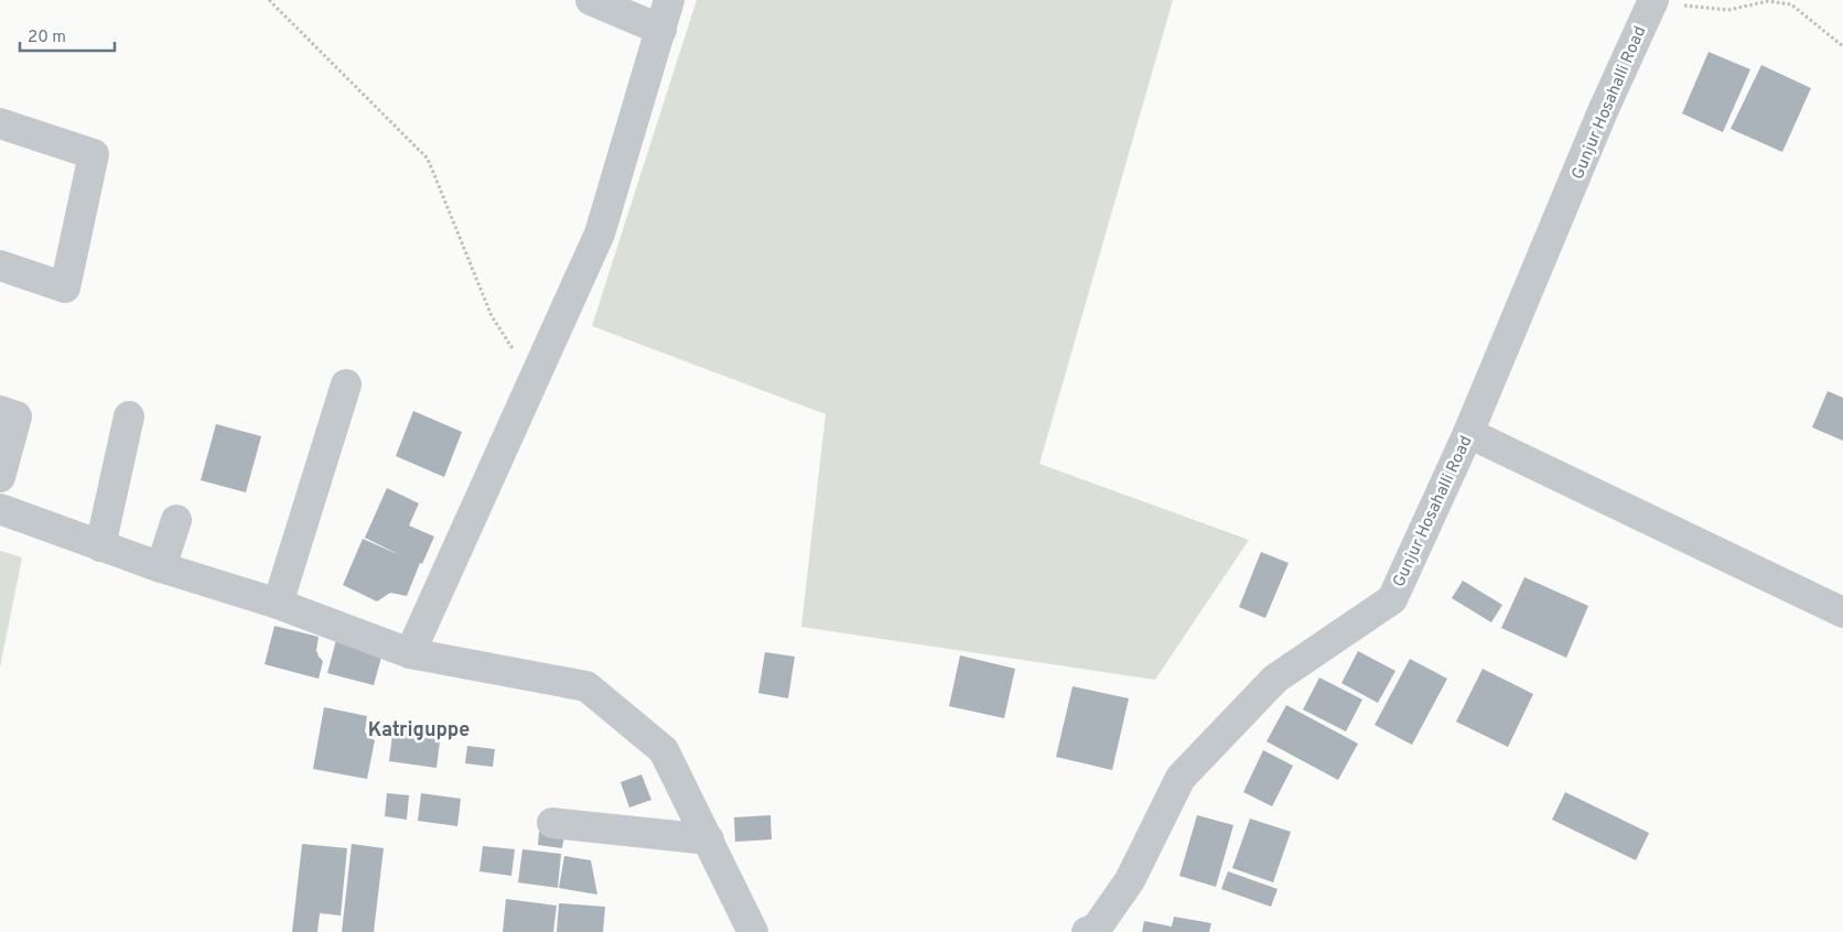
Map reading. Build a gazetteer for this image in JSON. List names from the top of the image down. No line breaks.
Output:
{"streets":{"street":["Gunjur Hosahalli Road"]},"districts":["Katriguppe"],"scale_bar":"20 m"}
